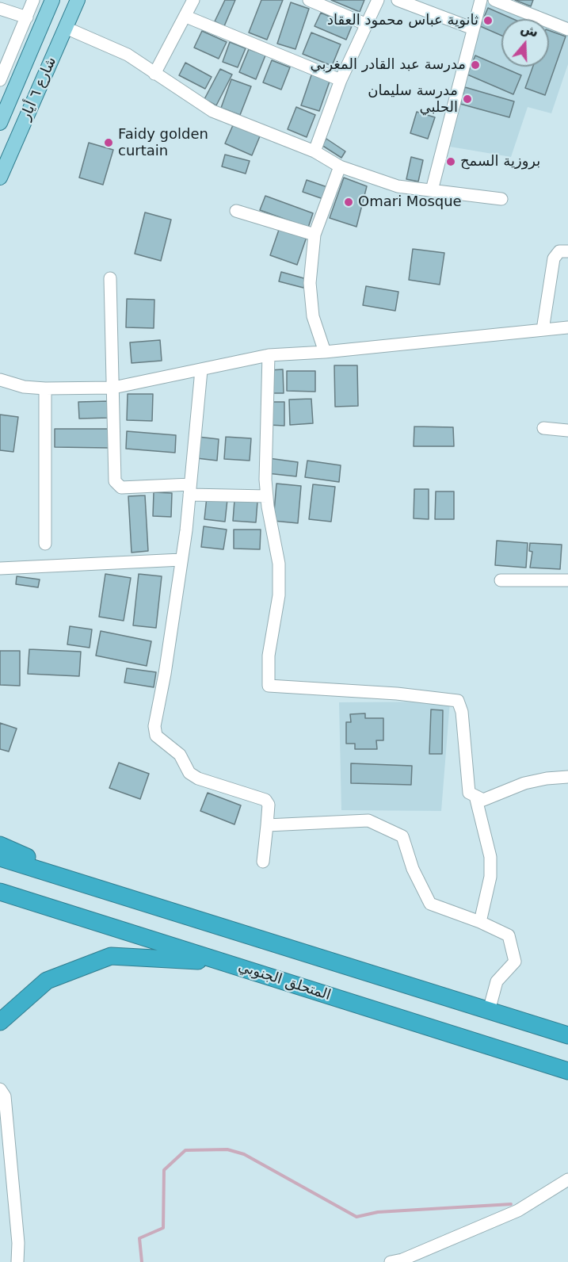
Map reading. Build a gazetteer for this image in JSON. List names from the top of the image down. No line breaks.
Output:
{"streets":{"highway":["المتحلق الجنوبي"],"main road":["شارع ٦ أيار"]},"places":["ثانوية عباس محمود العقاد","مدرسة عبد القادر المغربي","مدرسة سليمان الحلبي","Faidy golden curtain","بروزية السمح","Omari Mosque"],"north":"top"}
